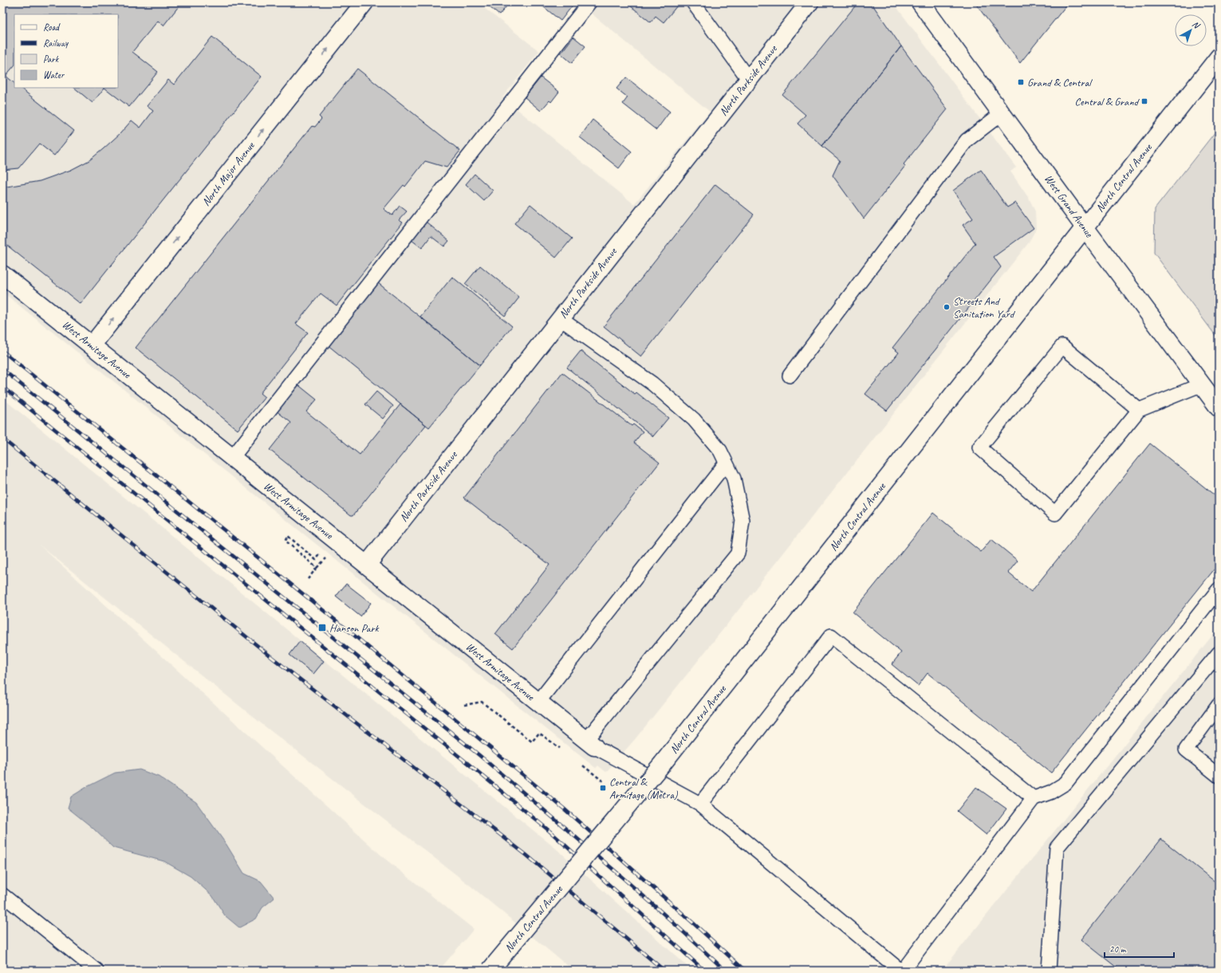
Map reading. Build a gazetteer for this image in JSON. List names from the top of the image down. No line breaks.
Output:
{"streets":{"street":["North Parkside Avenue","North Major Avenue","North Central Avenue","West Grand Avenue","West Armitage Avenue"]},"crossings":[["North Parkside Avenue","West Armitage Avenue"],["North Major Avenue","West Armitage Avenue"],["North Central Avenue","West Grand Avenue"]],"one_way":["North Major Avenue"],"places":{"transit":["Grand & Central","Central & Grand","Hanson Park","Central & Armitage (Metra)"],"other":["Streets And Sanitation Yard"]},"legend":["Road","Railway","Park","Water"],"scale_bar":"20 m","north":"top right"}
